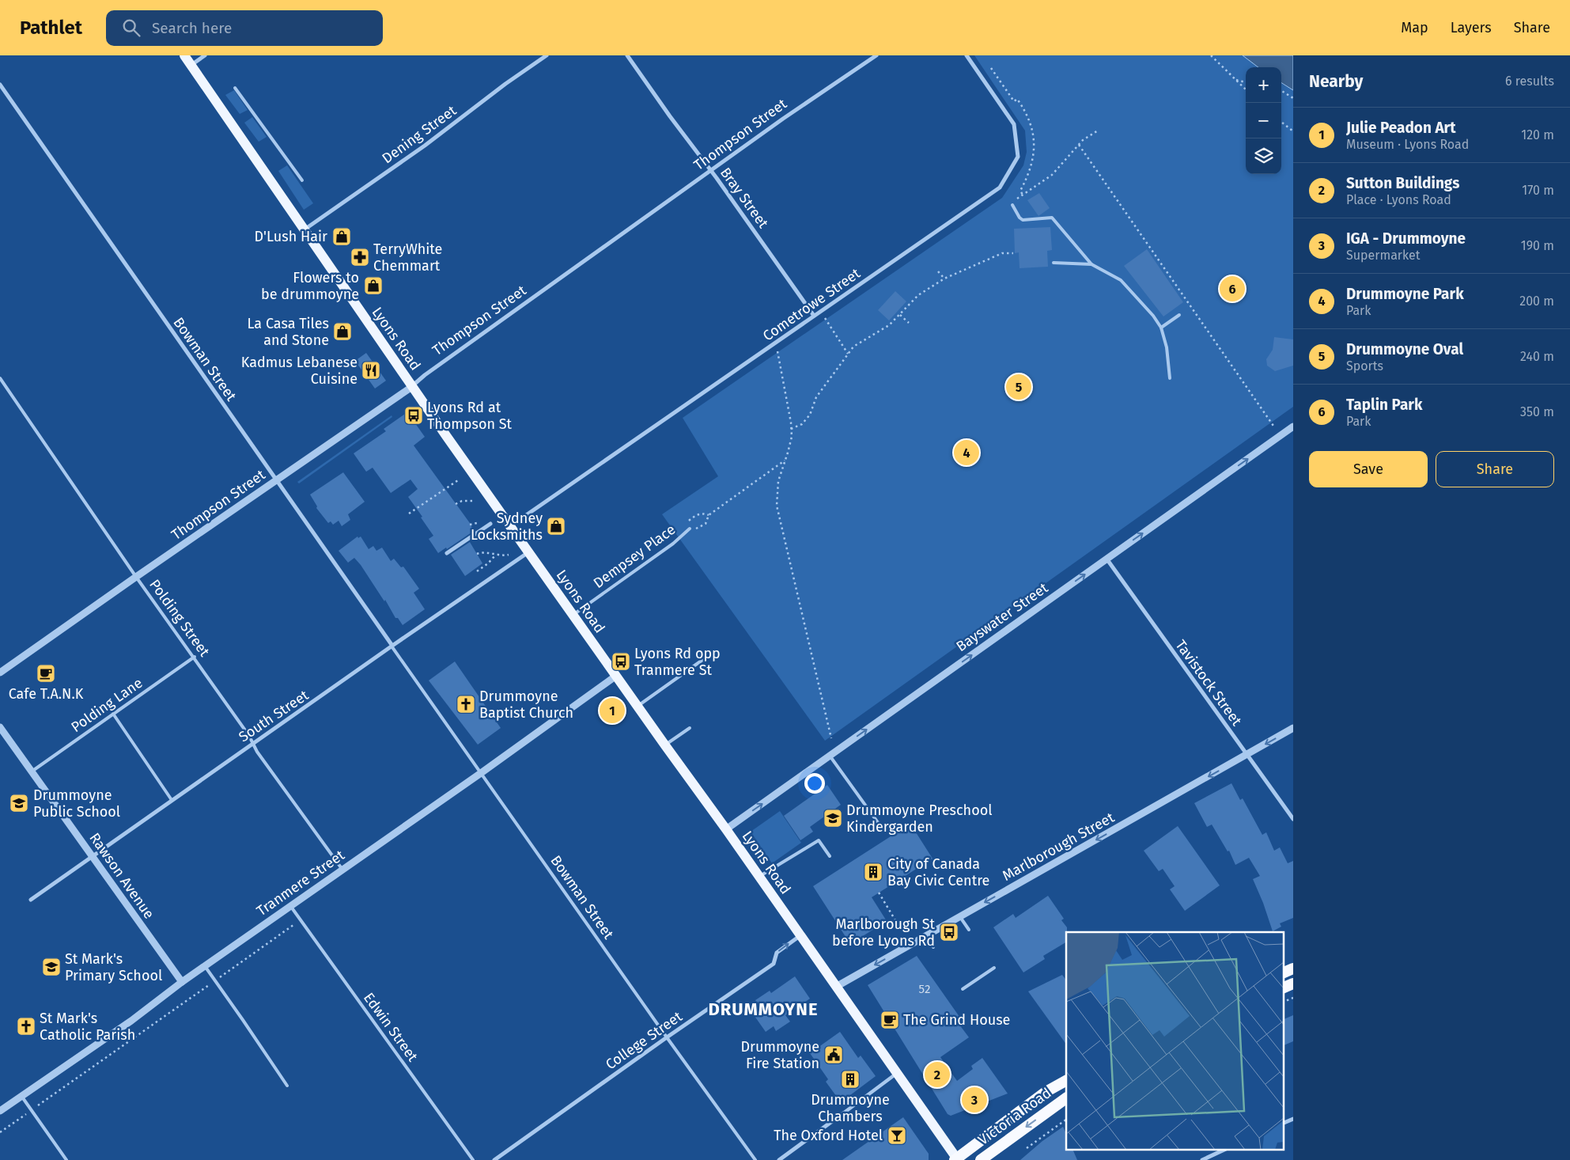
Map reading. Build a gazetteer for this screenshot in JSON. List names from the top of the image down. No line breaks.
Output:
{"streets":{"highway":["Victoria Road"],"main road":["Lyons Road"],"street":["Dening Street","Thompson Street","Bray Street","Cometrowe Street","Bowman Street","Bayswater Street","Tavistock Street","South Street","Marlborough Street","Rawson Avenue","Tranmere Street","College Street"],"lane":["Dempsey Place","Polding Street","Polding Lane","Edwin Street"]},"crossings":[["Dening Street","Lyons Road"],["Thompson Street","Bray Street"],["Thompson Street","Lyons Road"],["Thompson Street","Bowman Street"],["Thompson Street","Polding Street"],["Bray Street","Cometrowe Street"],["Cometrowe Street","Lyons Road"],["Lyons Road","Dempsey Place"],["Lyons Road","Bayswater Street"],["Lyons Road","South Street"],["Lyons Road","Marlborough Street"],["Lyons Road","Tranmere Street"],["Lyons Road","College Street"],["Lyons Road","Victoria Road"],["Bowman Street","South Street"],["Bowman Street","Tranmere Street"],["Bowman Street","College Street"],["Bayswater Street","Tavistock Street"],["Polding Street","Polding Lane"],["Polding Street","South Street"],["Polding Street","Tranmere Street"],["Tavistock Street","Marlborough Street"],["Polding Lane","Rawson Avenue"],["South Street","Rawson Avenue"],["Rawson Avenue","Tranmere Street"],["Tranmere Street","Edwin Street"]],"one_way":["Bayswater Street","Marlborough Street","College Street"],"districts":["DRUMMOYNE"],"places":{"shop":["D'Lush Hair","Flowers to be drummoyne","La Casa Tiles and Stone","Sydney Locksmiths"],"pharmacy":["TerryWhite Chemmart"],"restaurant":["Kadmus Lebanese Cuisine"],"bus stop":["Lyons Rd at Thompson St","Lyons Rd opp Tranmere St","Marlborough St before Lyons Rd"],"cafe":["Cafe T.A.N.K","The Grind House"],"church":["Drummoyne Baptist Church","St Mark's Catholic Parish"],"school or university":["Drummoyne Public School","Drummoyne Preschool Kindergarden","St Mark's Primary School"],"building":["City of Canada Bay Civic Centre","Drummoyne Chambers"],"public building":["Drummoyne Fire Station"],"bar":["The Oxford Hotel"]},"house_numbers":["52"],"page":{"header":"Pathlet","search":"Search here","nav":["Map","Layers","Share"],"heading":["Nearby","6 results"],"map_buttons":["+","−"],"list":[{"mark":"1","name":"Julie Peadon Art","note":"Museum · Lyons Road","value":"120 m"},{"mark":"2","name":"Sutton Buildings","note":"Place · Lyons Road","value":"170 m"},{"mark":"3","name":"IGA - Drummoyne","note":"Supermarket","value":"190 m"},{"mark":"4","name":"Drummoyne Park","note":"Park","value":"200 m"},{"mark":"5","name":"Drummoyne Oval","note":"Sports","value":"240 m"},{"mark":"6","name":"Taplin Park","note":"Park","value":"350 m"}],"pins":["6","5","4","1","2","3"],"buttons":["Save","Share"]}}
